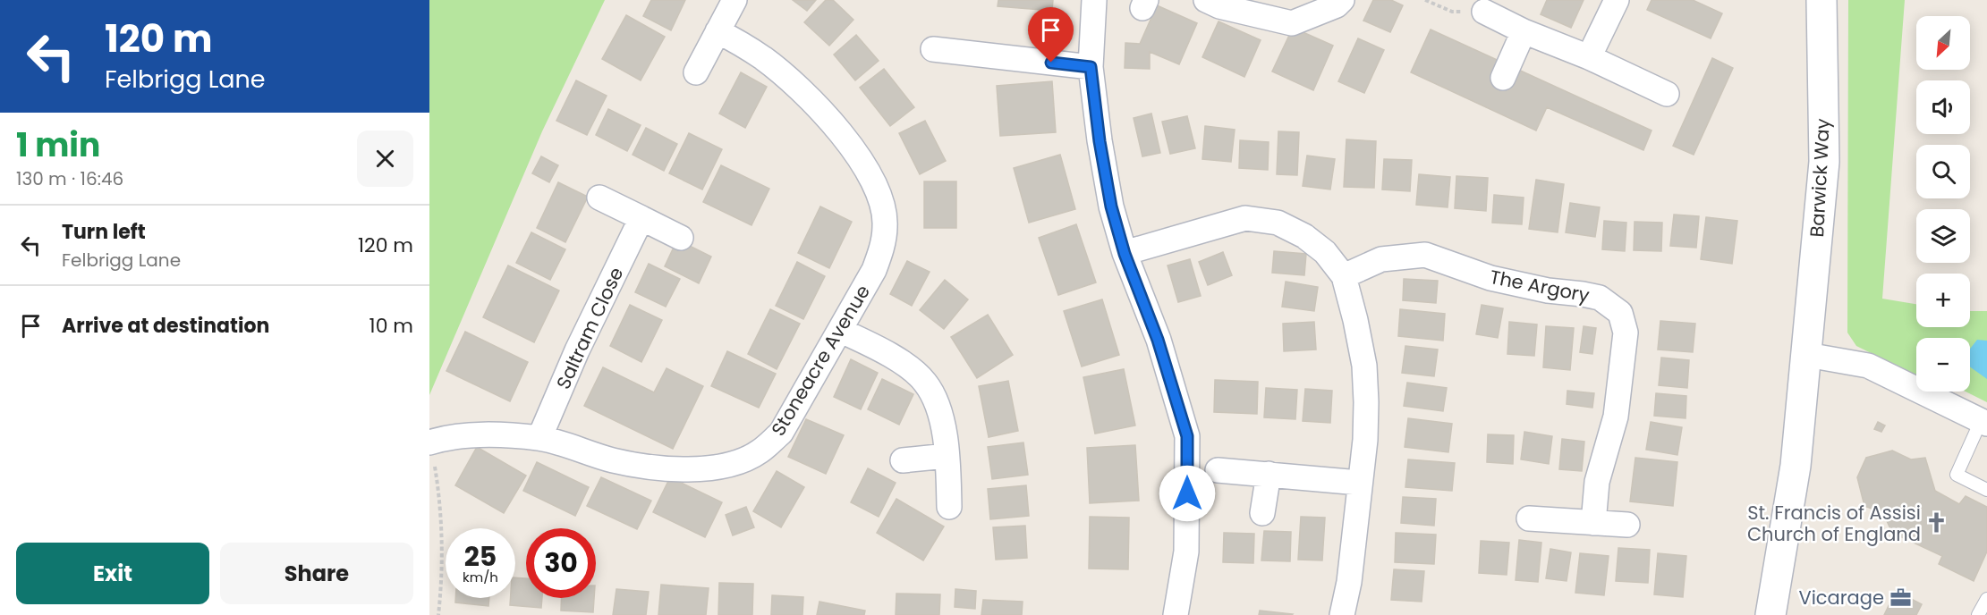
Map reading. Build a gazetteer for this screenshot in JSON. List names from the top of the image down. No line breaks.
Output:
{"streets":{"street":["Barwick Way","The Argory","Saltram Close","Stoneacre Avenue"]},"crossings":[["Saltram Close","Stoneacre Avenue"]],"places":{"church":["St. Francis of Assisi Church of England"],"office":["Vicarage"]},"north":"bottom left","page":{"turn":["120 m","Felbrigg Lane"],"map_buttons":["+","−"],"heading":["1 min","130 m · 16:46"],"list":[{"name":"Turn left","note":"Felbrigg Lane","value":"120 m"},{"name":"Arrive at destination","value":"10 m"}],"speed":"25 km/h","limit":"30","buttons":["Exit","Share"]}}
